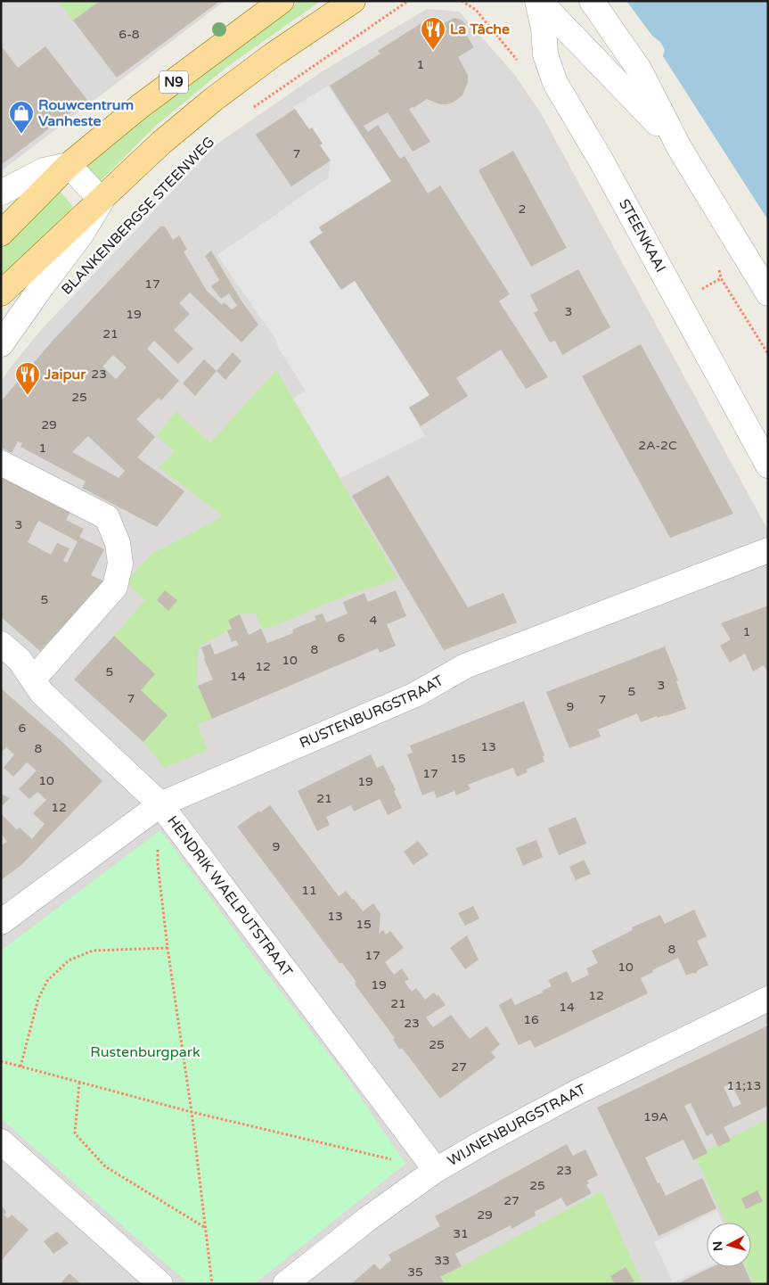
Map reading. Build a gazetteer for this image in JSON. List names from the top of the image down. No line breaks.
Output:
{"streets":{"main road":["N9","BLANKENBERGSE STEENWEG"],"street":["STEENKAAI","RUSTENBURGSTRAAT","HENDRIK WAELPUTSTRAAT","WIJNENBURGSTRAAT"]},"crossings":[["RUSTENBURGSTRAAT","HENDRIK WAELPUTSTRAAT"],["HENDRIK WAELPUTSTRAAT","WIJNENBURGSTRAAT"]],"parks":["Rustenburgpark"],"places":{"restaurant":["La Tâche","Jaipur"],"shop":["Rouwcentrum Vanheste"]},"house_numbers":["6-8","1","7","2","17","3","19","21","23","25","29","2A-2C","1","3","5","4","1","6","8","10","12","5","14","3","5","7","7","9","6","13","8","15","17","10","19","21","12","9","11","13","15","8","17","10","19","12","21","14","16","23","25","27","11;13","19A","23","25","27","29","31","33","35"],"north":"left"}
